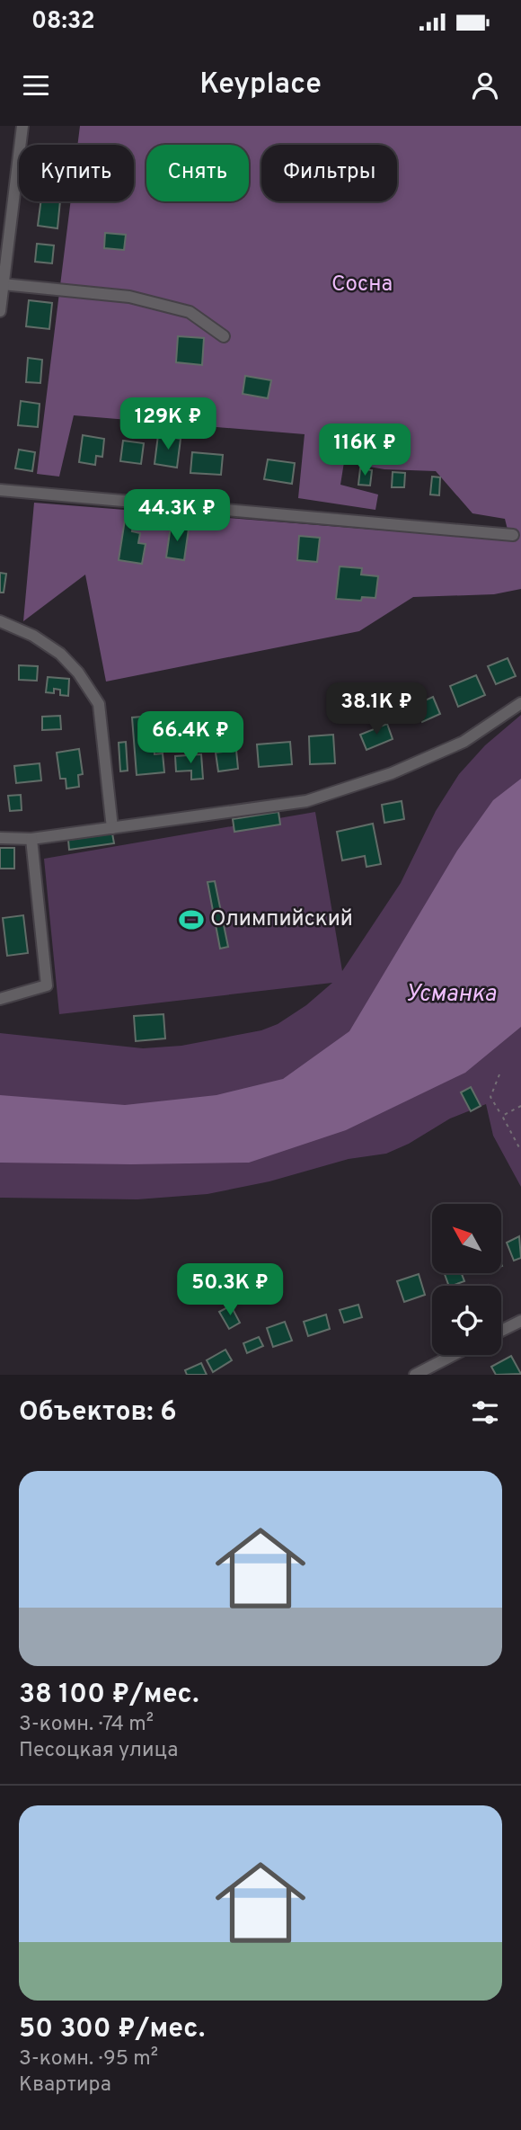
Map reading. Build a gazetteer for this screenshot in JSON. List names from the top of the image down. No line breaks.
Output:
{"water":["Усманка"],"parks":["Сосна"],"places":{"sports":["Олимпийский"]},"north":"top left","page":{"status":"08:32","header":"Keyplace","chip":["Купить","Снять","Фильтры"],"price":["129K ₽","116K ₽","44.3K ₽","38.1K ₽","66.4K ₽","50.3K ₽"],"heading":"Объектов: 6","list":[{"name":"38 100 ₽/мес.","note":"3-комн. · 74 m² · Песоцкая улица"},{"name":"50 300 ₽/мес.","note":"3-комн. · 95 m² · Квартира"}]}}
